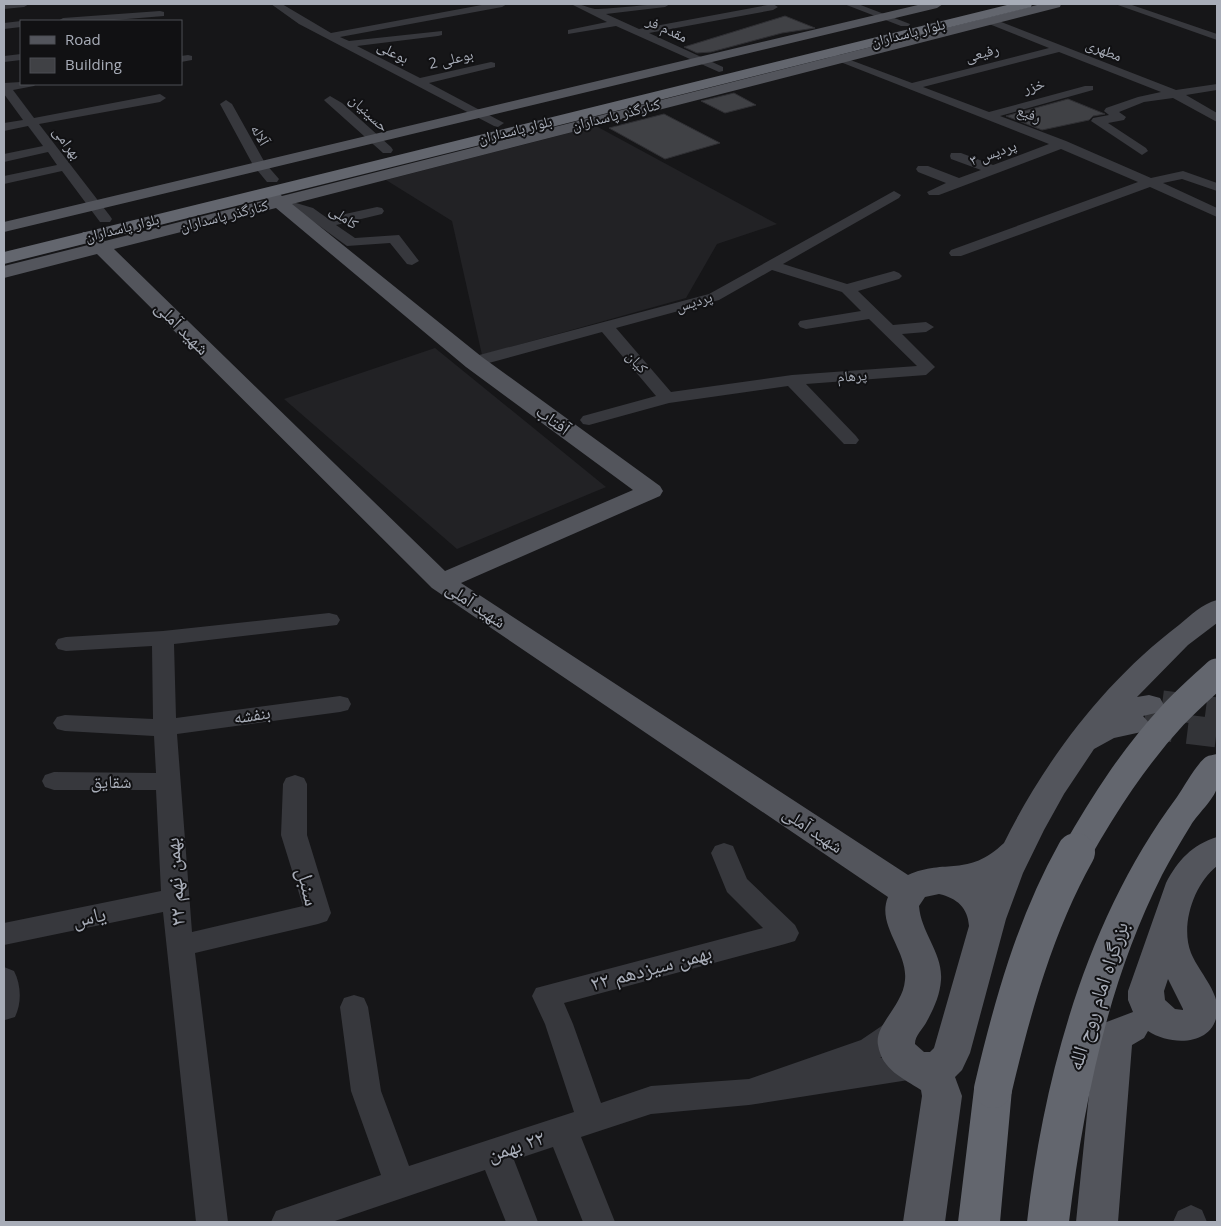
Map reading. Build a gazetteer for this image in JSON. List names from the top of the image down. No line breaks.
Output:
{"streets":{"highway":["بلوار پاسداران","بزرگراه امام روح الله"],"main road":["کنارگذر پاسداران","شهید آملی","آفتاب"],"street":["مقدم فر","مطهری","بوعلی","رفیعی","بوعلی 2","خزر","حسینیان","رفیع","آلاله","بهرامی","پردیس ۳","کاملی","پردیس","کیان","پرهام","بنفشه","شقایق","۲۲ بهمن نهم","سنبل","یاس","۲۲ بهمن سیزدهم","٢٢ بهمن"]},"crossings":[["مقدم فر","بلوار پاسداران"],["مقدم فر","کنارگذر پاسداران"],["بلوار پاسداران","مطهری"],["بلوار پاسداران","بوعلی"],["بلوار پاسداران","حسینیان"],["بلوار پاسداران","کنارگذر پاسداران"],["بلوار پاسداران","آلاله"],["بلوار پاسداران","بهرامی"],["بلوار پاسداران","کاملی"],["بلوار پاسداران","شهید آملی"],["بلوار پاسداران","آفتاب"],["مطهری","رفیعی"],["مطهری","کنارگذر پاسداران"],["بوعلی","بوعلی 2"],["بوعلی","کنارگذر پاسداران"],["رفیعی","رفیع"],["خزر","رفیع"],["حسینیان","کنارگذر پاسداران"],["رفیع","کنارگذر پاسداران"],["رفیع","پردیس ۳"],["کنارگذر پاسداران","آلاله"],["کنارگذر پاسداران","بهرامی"],["کنارگذر پاسداران","کاملی"],["کنارگذر پاسداران","شهید آملی"],["کنارگذر پاسداران","آفتاب"],["آلاله","کاملی"],["آلاله","آفتاب"],["کاملی","آفتاب"],["پردیس","کیان"],["پردیس","پرهام"],["پردیس","آفتاب"],["شهید آملی","آفتاب"],["کیان","پرهام"],["بنفشه","۲۲ بهمن نهم"],["شقایق","۲۲ بهمن نهم"],["۲۲ بهمن نهم","سنبل"],["۲۲ بهمن نهم","یاس"],["۲۲ بهمن سیزدهم","٢٢ بهمن"]],"legend":["Road","Building"]}
